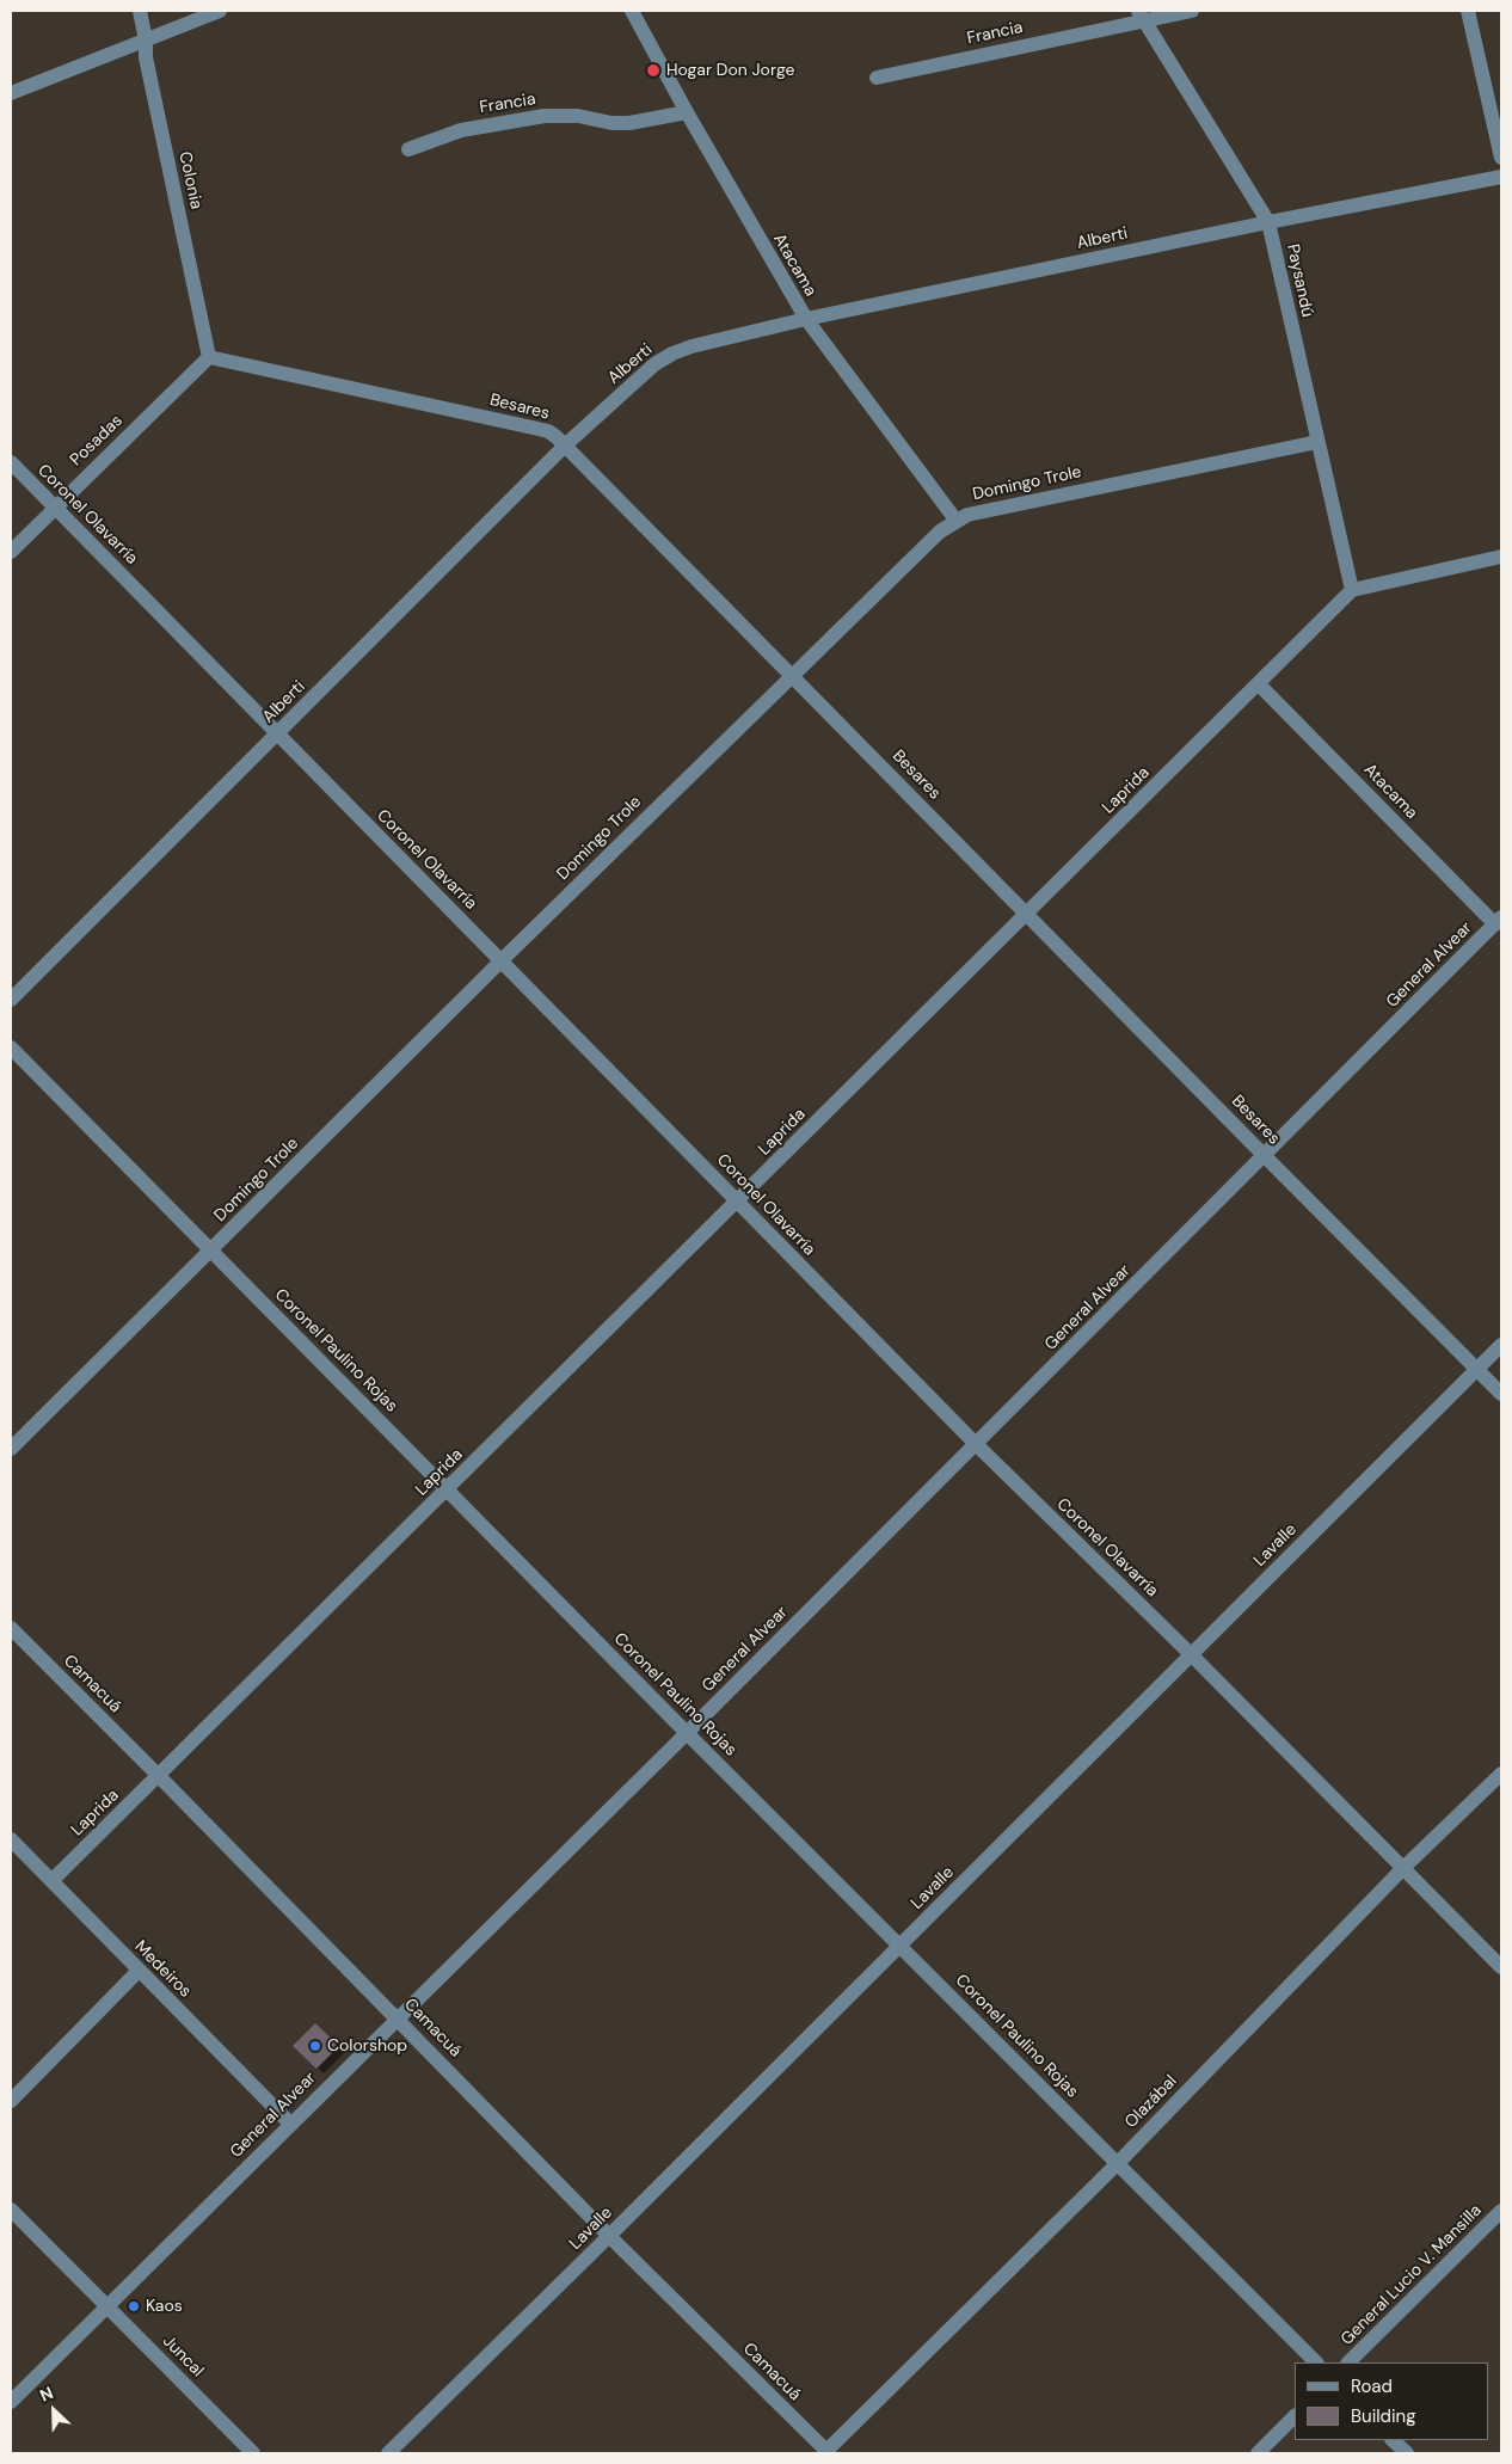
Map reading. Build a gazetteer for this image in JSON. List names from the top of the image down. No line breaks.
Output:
{"streets":{"street":["Francia","Colonia","Alberti","Atacama","Paysandú","Besares","Posadas","Domingo Trole","Coronel Olavarría","Laprida","General Alvear","Coronel Paulino Rojas","Lavalle","Camacuá","Medeiros","Olazábal","General Lucio V. Mansilla","Juncal"]},"crossings":[["Francia","Atacama"],["Francia","Paysandú"],["Colonia","Besares"],["Colonia","Posadas"],["Alberti","Atacama"],["Alberti","Paysandú"],["Alberti","Besares"],["Alberti","Coronel Olavarría"],["Atacama","Domingo Trole"],["Atacama","Laprida"],["Atacama","General Alvear"],["Paysandú","Domingo Trole"],["Paysandú","Laprida"],["Besares","Posadas"],["Besares","Domingo Trole"],["Besares","Laprida"],["Besares","General Alvear"],["Besares","Lavalle"],["Posadas","Coronel Olavarría"],["Domingo Trole","Coronel Olavarría"],["Domingo Trole","Coronel Paulino Rojas"],["Coronel Olavarría","Laprida"],["Coronel Olavarría","General Alvear"],["Coronel Olavarría","Lavalle"],["Coronel Olavarría","Olazábal"],["Laprida","Coronel Paulino Rojas"],["Laprida","Camacuá"],["Laprida","Medeiros"],["General Alvear","Coronel Paulino Rojas"],["General Alvear","Camacuá"],["General Alvear","Medeiros"],["General Alvear","Juncal"],["Coronel Paulino Rojas","Lavalle"],["Coronel Paulino Rojas","Olazábal"],["Lavalle","Camacuá"],["Camacuá","Olazábal"]],"places":["Hogar Don Jorge","Colorshop","Kaos"],"legend":["Road","Building"],"north":"top left"}
